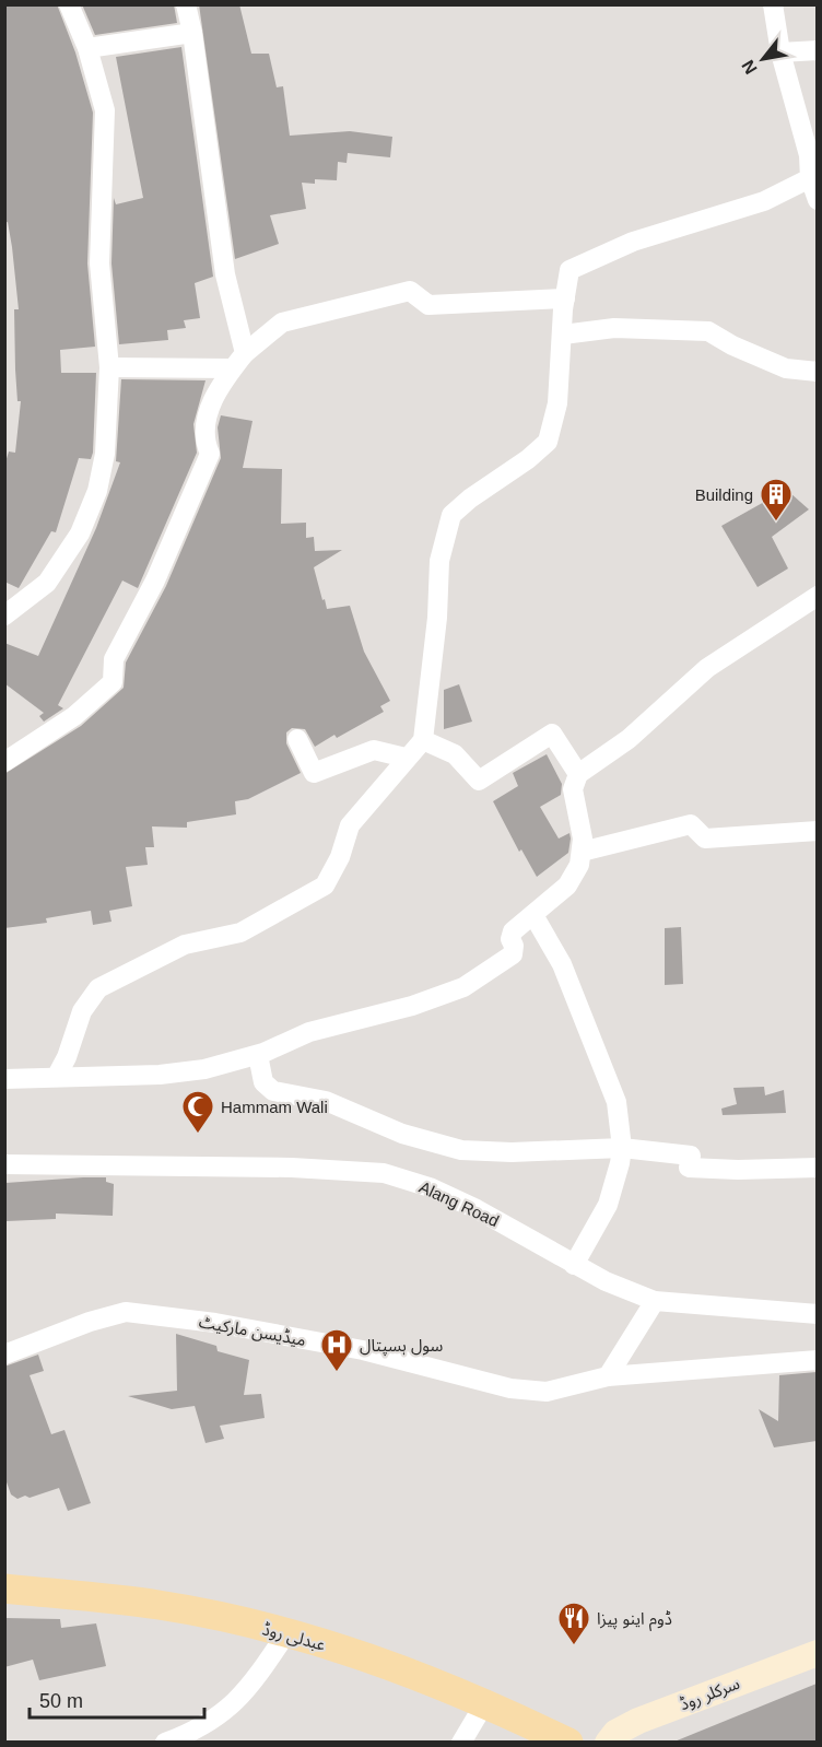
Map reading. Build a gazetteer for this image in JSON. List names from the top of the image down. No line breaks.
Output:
{"streets":{"main road":["عبدلی روڈ","سرکلر روڈ"],"street":["Alang Road","میڈیسن مارکیٹ"]},"places":{"building":["Building"],"mosque":["Hammam Wali"],"hospital":["سول ہسپتال"],"restaurant":["ڈوم اینو پیزا"]},"scale_bar":"50 m","north":"bottom left"}
